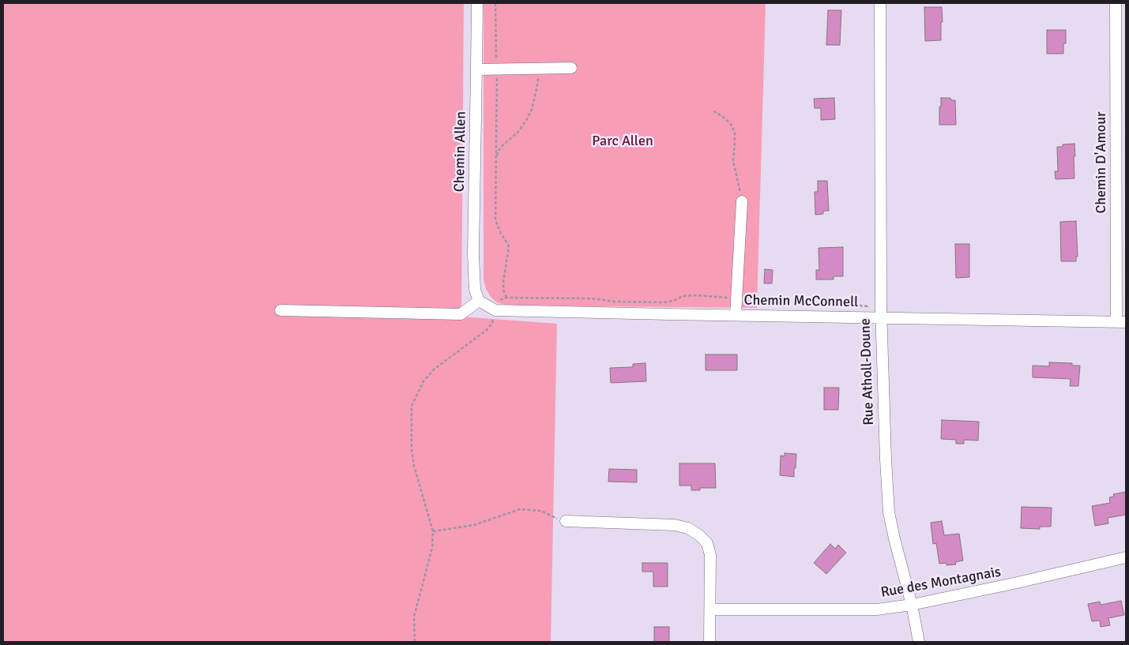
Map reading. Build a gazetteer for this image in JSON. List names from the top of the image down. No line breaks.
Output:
{"streets":{"street":["Chemin Allen","Chemin D'Amour","Chemin McConnell","Rue Atholl-Doune","Rue des Montagnais"]},"crossings":[["Chemin D'Amour","Chemin McConnell"],["Chemin McConnell","Rue Atholl-Doune"],["Rue Atholl-Doune","Rue des Montagnais"]],"parks":["Parc Allen"]}
